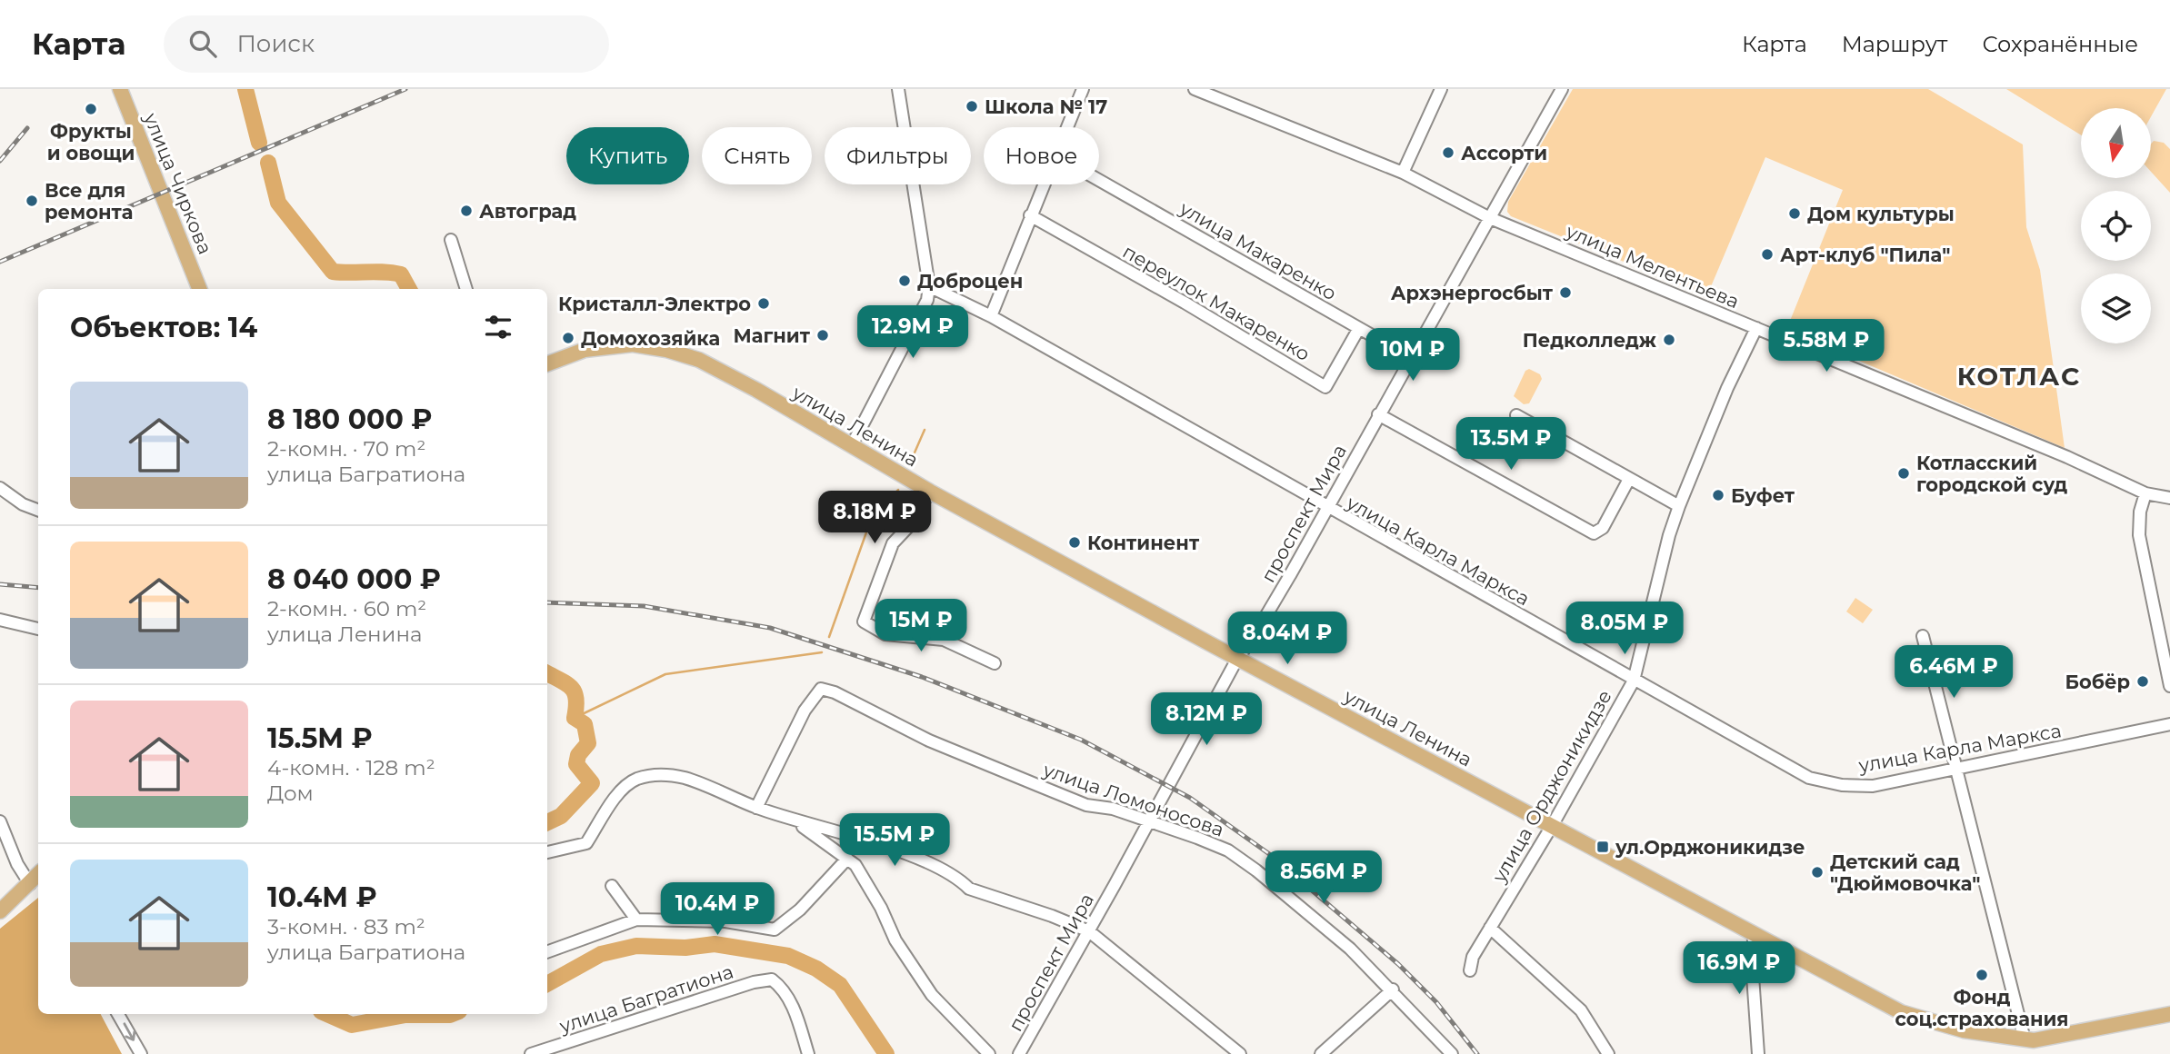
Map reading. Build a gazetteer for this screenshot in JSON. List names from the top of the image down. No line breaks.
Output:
{"streets":{"main road":["улица Чиркова","улица Ленина"],"street":["улица Макаренко","улица Мелентьева","переулок Макаренко","проспект Мира","улица Карла Маркса","улица Орджоникидзе","улица Ломоносова","улица Багратиона"]},"crossings":[["улица Макаренко","переулок Макаренко"],["улица Макаренко","проспект Мира"],["улица Мелентьева","проспект Мира"],["улица Мелентьева","улица Орджоникидзе"],["улица Ленина","проспект Мира"],["улица Ленина","улица Орджоникидзе"],["проспект Мира","улица Карла Маркса"],["проспект Мира","улица Ломоносова"],["улица Карла Маркса","улица Орджоникидзе"]],"districts":["КОТЛАС"],"places":{"other":["Школа № 17","Фрукты и овощи","Ассорти","Все для ремонта","Автоград","Дом культуры","Арт-клуб \"Пила\"","Доброцен","Архэнергосбыт","Кристалл-Электро","Магнит","Домохозяйка","Педколледж","Котласский городской суд","Буфет","Континент","Бобёр","Детский сад \"Дюймовочка\"","Фонд соц.страхования"],"transit":["ул.Орджоникидзе"]},"north":"bottom","page":{"header":"Карта","search":"Поиск","nav":["Карта","Маршрут","Сохранённые"],"chip":["Купить","Снять","Фильтры","Новое"],"heading":"Объектов: 14","price":["12.9M ₽","5.58M ₽","10M ₽","13.5M ₽","8.18M ₽","15M ₽","8.05M ₽","8.04M ₽","6.46M ₽","8.12M ₽","15.5M ₽","8.56M ₽","10.4M ₽","16.9M ₽"],"list":[{"name":"8 180 000 ₽","note":"2-комн. · 70 m² · улица Багратиона"},{"name":"8 040 000 ₽","note":"2-комн. · 60 m² · улица Ленина"},{"name":"15.5M ₽","note":"4-комн. · 128 m² · Дом"},{"name":"10.4M ₽","note":"3-комн. · 83 m² · улица Багратиона"}]}}
